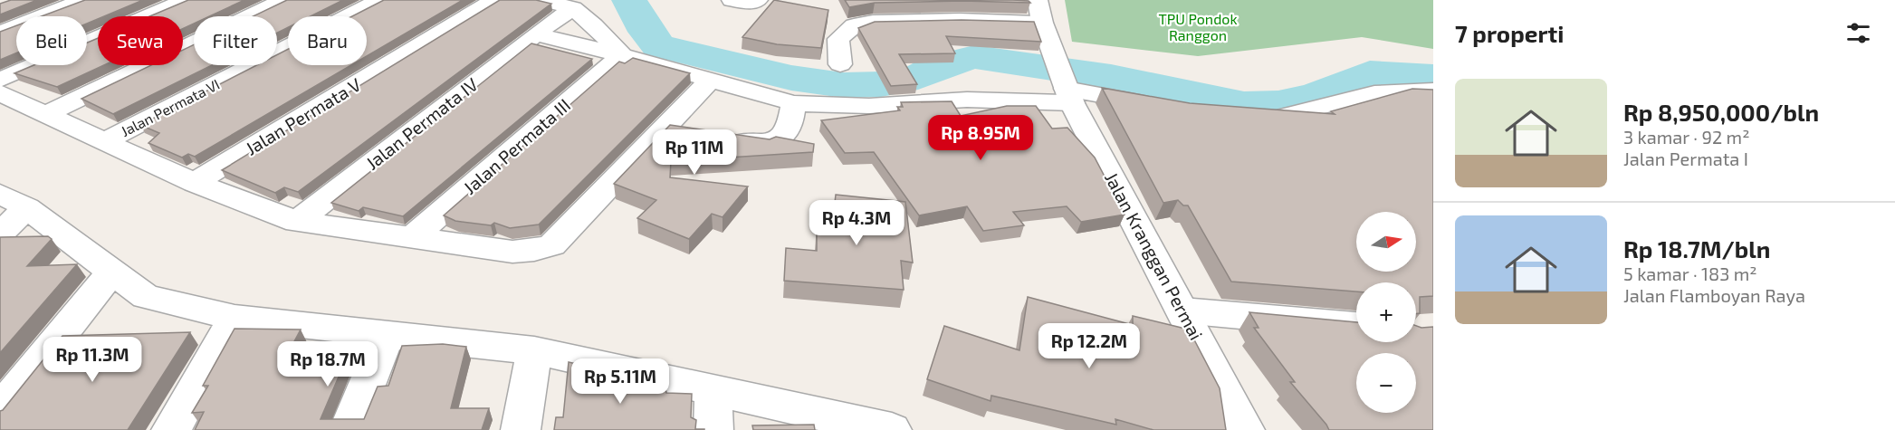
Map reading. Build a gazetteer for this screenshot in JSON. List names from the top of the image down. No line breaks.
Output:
{"streets":{"street":["Jalan Permata VI","Jalan Permata V","Jalan Permata IV","Jalan Permata III","Jalan Kranggan Permai"]},"parks":["TPU Pondok Ranggon"],"north":"right","page":{"heading":"7 properti","chip":["Beli","Sewa","Filter","Baru"],"list":[{"name":"Rp 8,950,000/bln","note":"3 kamar · 92 m² · Jalan Permata I"},{"name":"Rp 18.7M/bln","note":"5 kamar · 183 m² · Jalan Flamboyan Raya"}],"price":["Rp 8.95M","Rp 11M","Rp 4.3M","Rp 12.2M","Rp 11.3M","Rp 18.7M","Rp 5.11M"],"map_buttons":["+","−"]}}
